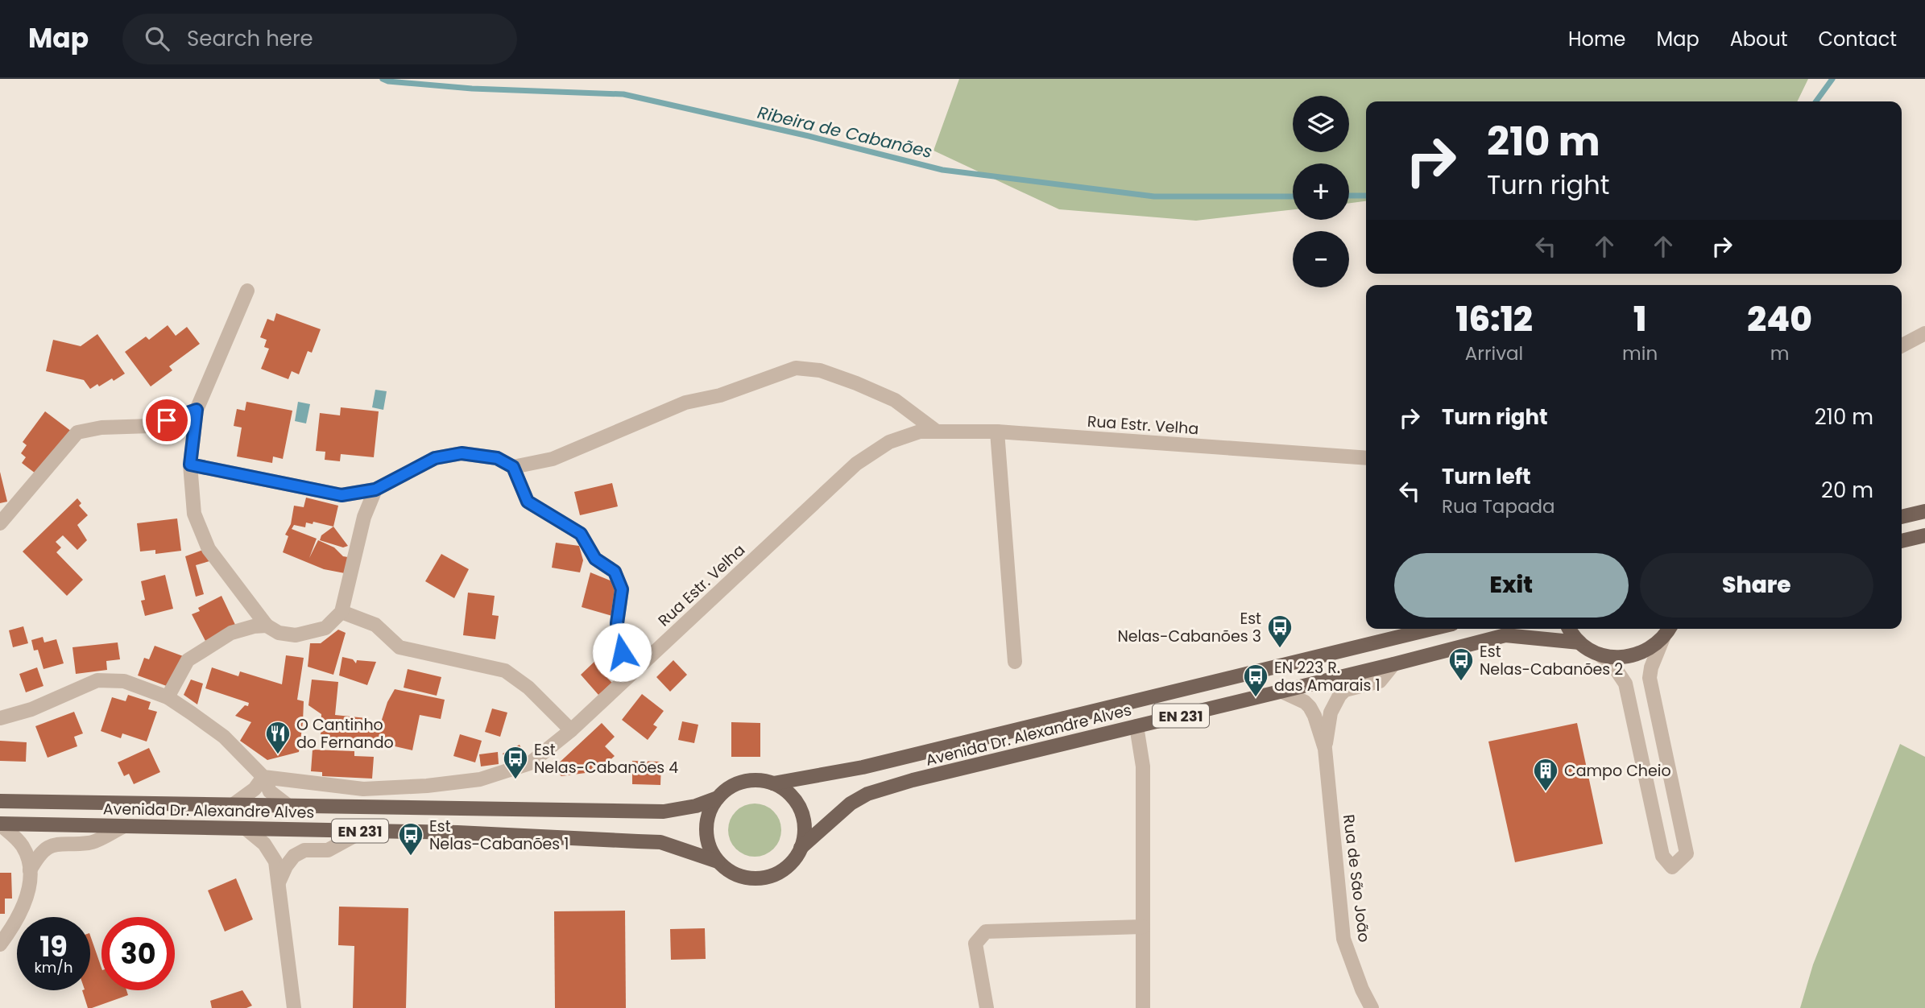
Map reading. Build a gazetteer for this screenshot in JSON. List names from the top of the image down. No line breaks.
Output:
{"streets":{"main road":["EN 231","Avenida Dr. Alexandre Alves"],"street":["Rua Estr. Velha","Rua de São João"]},"crossings":[["EN 231","Avenida Dr. Alexandre Alves"]],"water":["Ribeira de Cabanões"],"places":{"bus stop":["Est Nelas-Cabanões 3","Est Nelas-Cabanões 2","EN 223 R. das Amarais 1","Est Nelas-Cabanões 4","Est Nelas-Cabanões 1"],"restaurant":["O Cantinho do Fernando"],"building":["Campo Cheio"]},"page":{"header":"Map","search":"Search here","nav":["Home","Map","About","Contact"],"map_buttons":["+","−"],"turn":["210 m","Turn right"],"eta":["16:12","Arrival","1","min","240","m"],"list":[{"name":"Turn right","value":"210 m"},{"name":"Turn left","note":"Rua Tapada","value":"20 m"}],"buttons":["Exit","Share"],"speed":"19 km/h","limit":"30"}}
